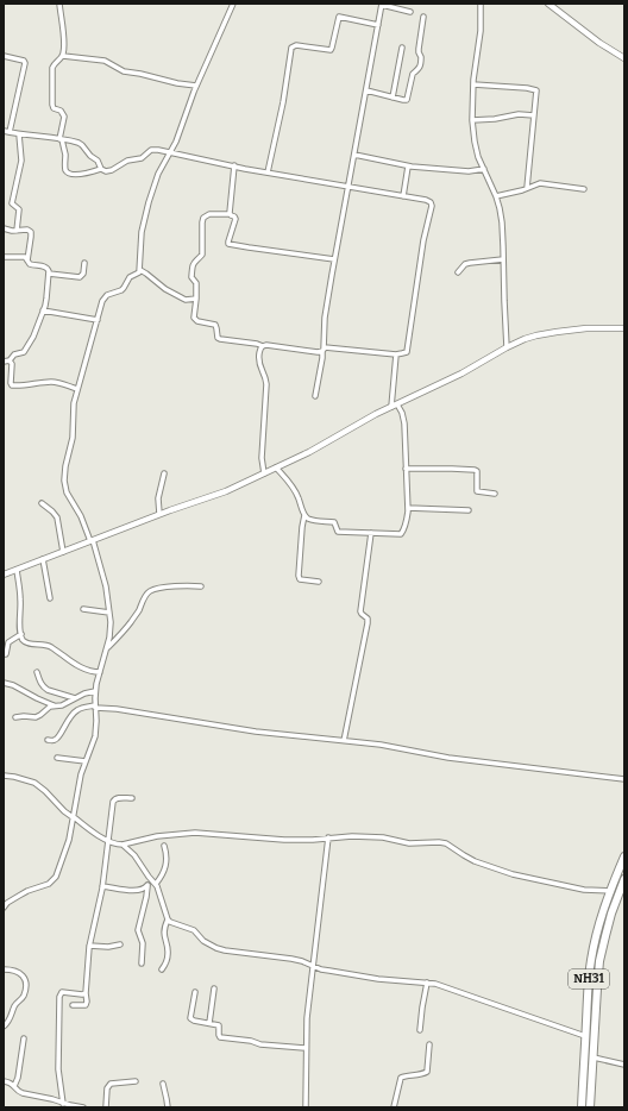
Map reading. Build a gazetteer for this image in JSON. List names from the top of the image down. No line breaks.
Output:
{"streets":{"highway":["NH31"]}}
